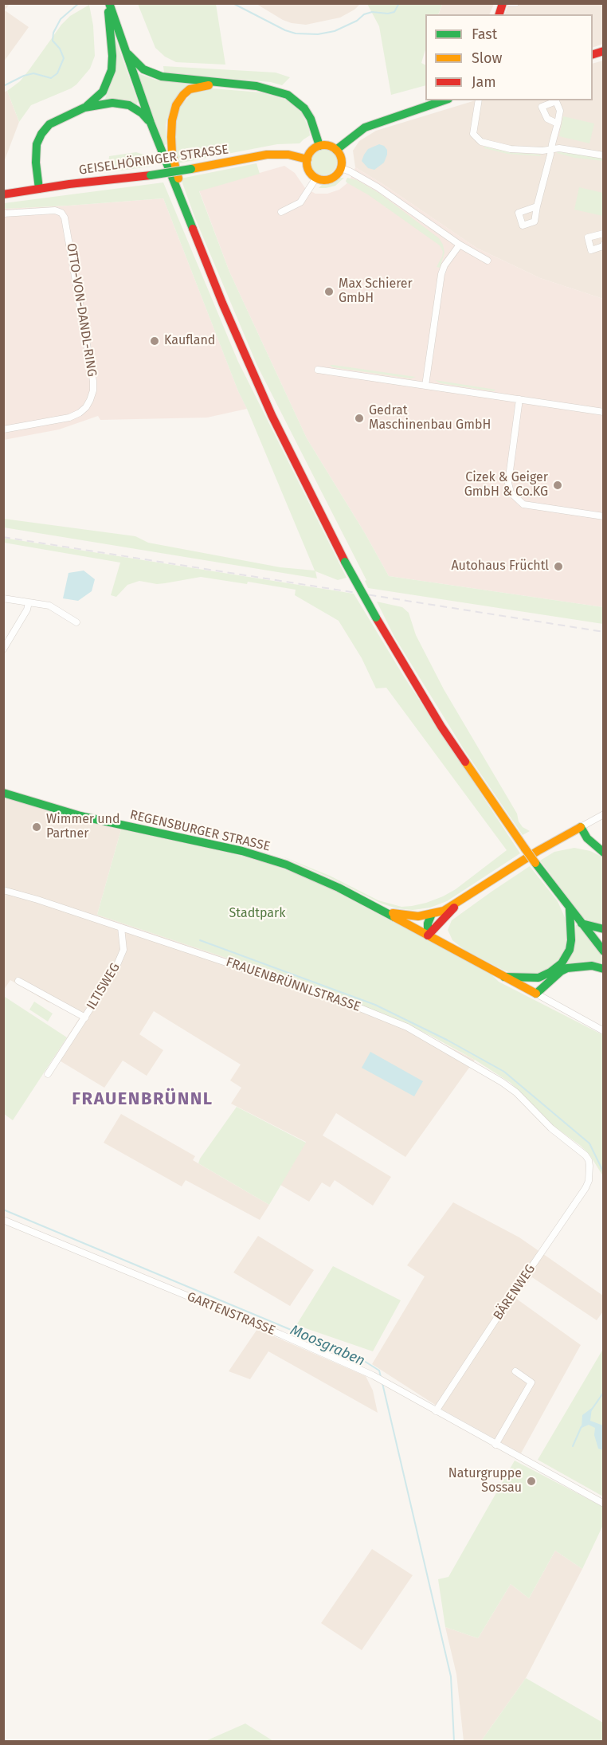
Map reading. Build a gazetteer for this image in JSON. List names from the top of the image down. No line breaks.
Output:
{"streets":{"main road":["GEISELHÖRINGER STRASSE","REGENSBURGER STRASSE"],"street":["OTTO-VON-DANDL-RING","FRAUENBRÜNNLSTRASSE","ILTISWEG","BÄRENWEG","GARTENSTRASSE"]},"crossings":[["FRAUENBRÜNNLSTRASSE","ILTISWEG"],["FRAUENBRÜNNLSTRASSE","BÄRENWEG"],["BÄRENWEG","GARTENSTRASSE"]],"districts":["FRAUENBRÜNNL"],"water":["Moosgraben"],"parks":["Stadtpark"],"places":["Max Schierer GmbH","Kaufland","Gedrat Maschinenbau GmbH","Cizek & Geiger GmbH & Co.KG","Autohaus Früchtl","Wimmer und Partner","Naturgruppe Sossau"],"legend":["Fast","Slow","Jam"]}
